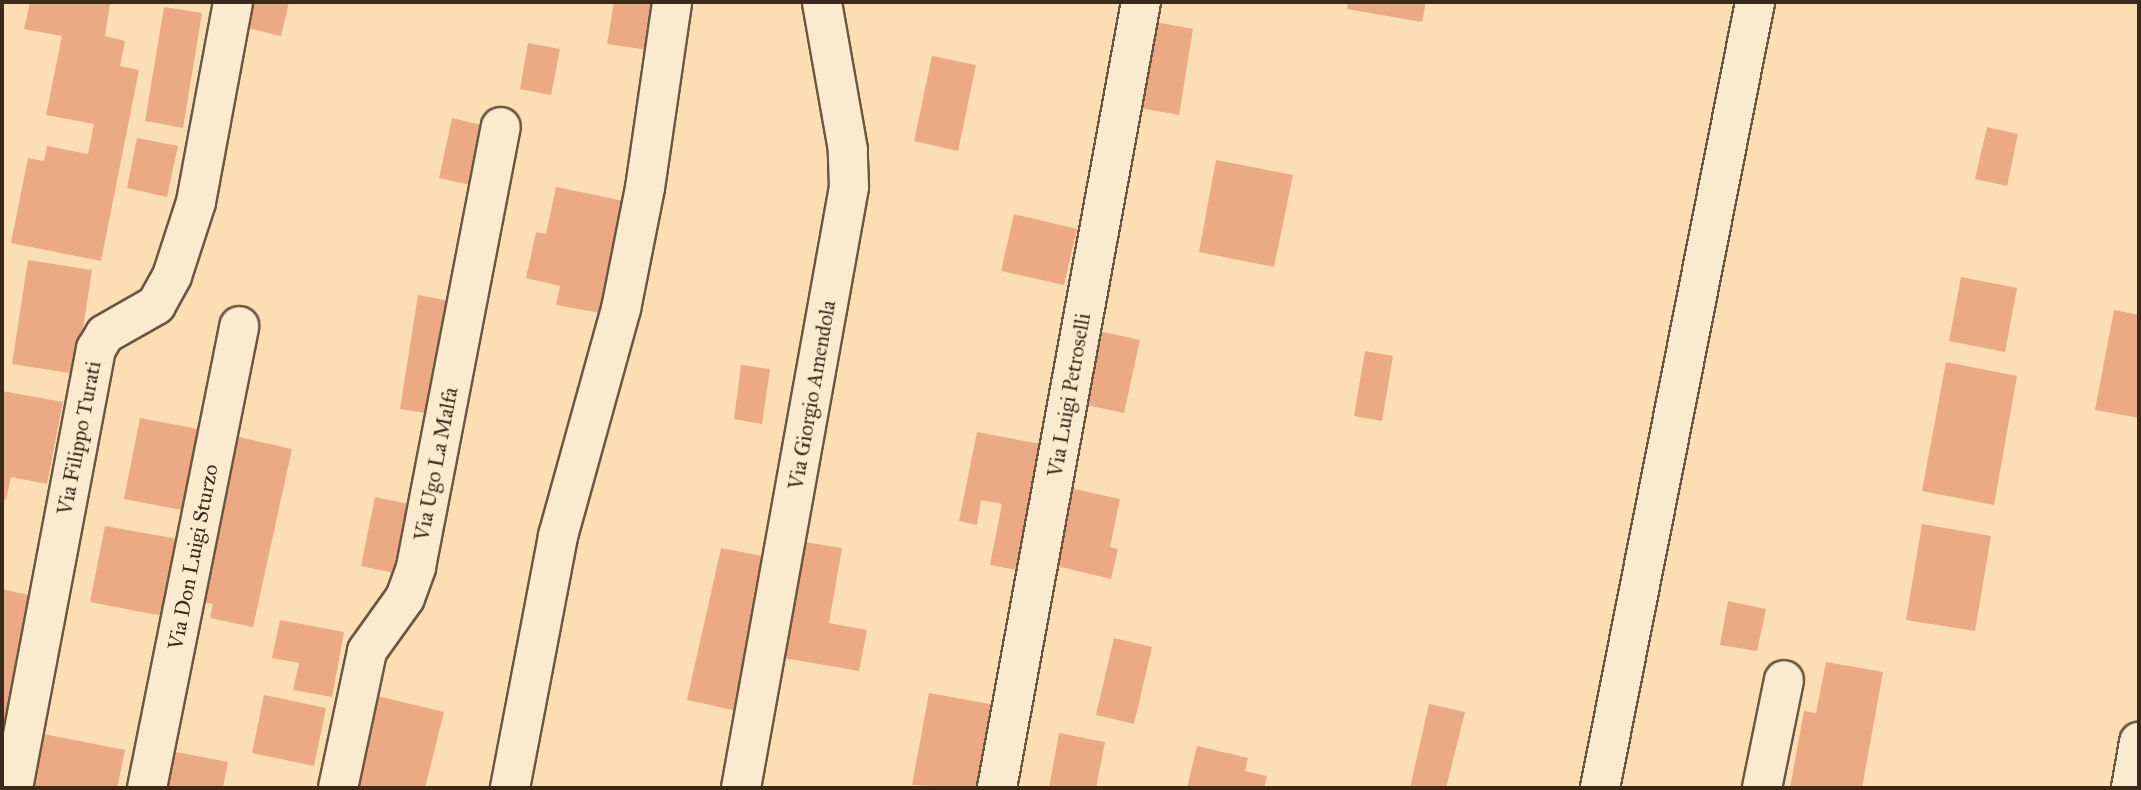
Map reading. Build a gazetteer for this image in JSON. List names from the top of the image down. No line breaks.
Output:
{"streets":{"street":["Via Giorgio Amendola","Via Luigi Petroselli","Via Filippo Turati","Via Ugo La Malfa","Via Don Luigi Sturzo"]}}
